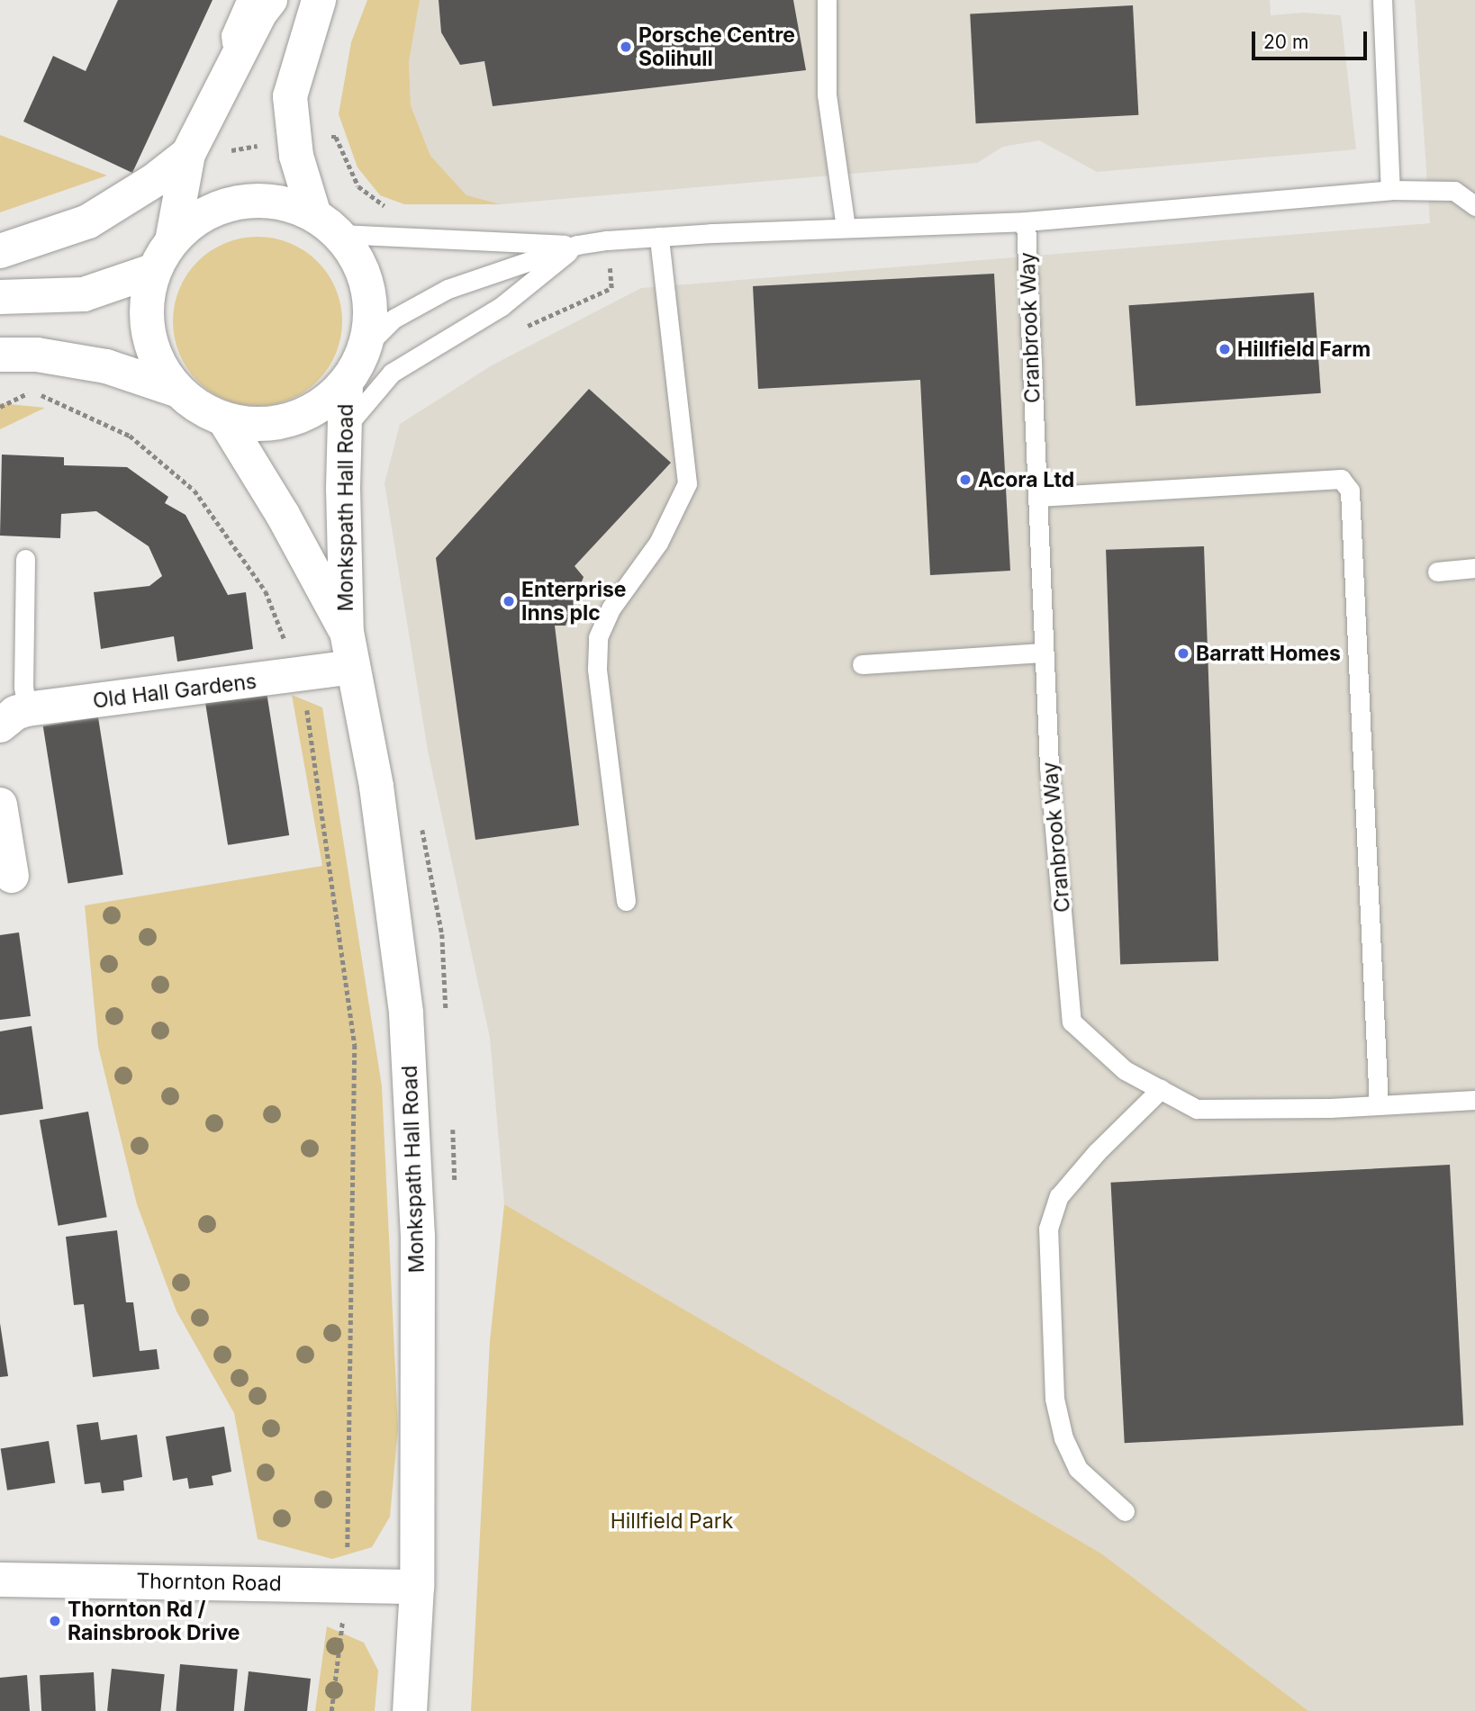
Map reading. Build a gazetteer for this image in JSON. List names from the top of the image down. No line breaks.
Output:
{"streets":{"street":["Monkspath Hall Road","Old Hall Gardens","Thornton Road"],"lane":["Cranbrook Way"]},"crossings":[["Monkspath Hall Road","Old Hall Gardens"],["Monkspath Hall Road","Thornton Road"]],"parks":["Hillfield Park"],"places":["Porsche Centre Solihull","Hillfield Farm","Acora Ltd","Enterprise Inns plc","Barratt Homes","Thornton Rd / Rainsbrook Drive"],"scale_bar":"20 m"}
